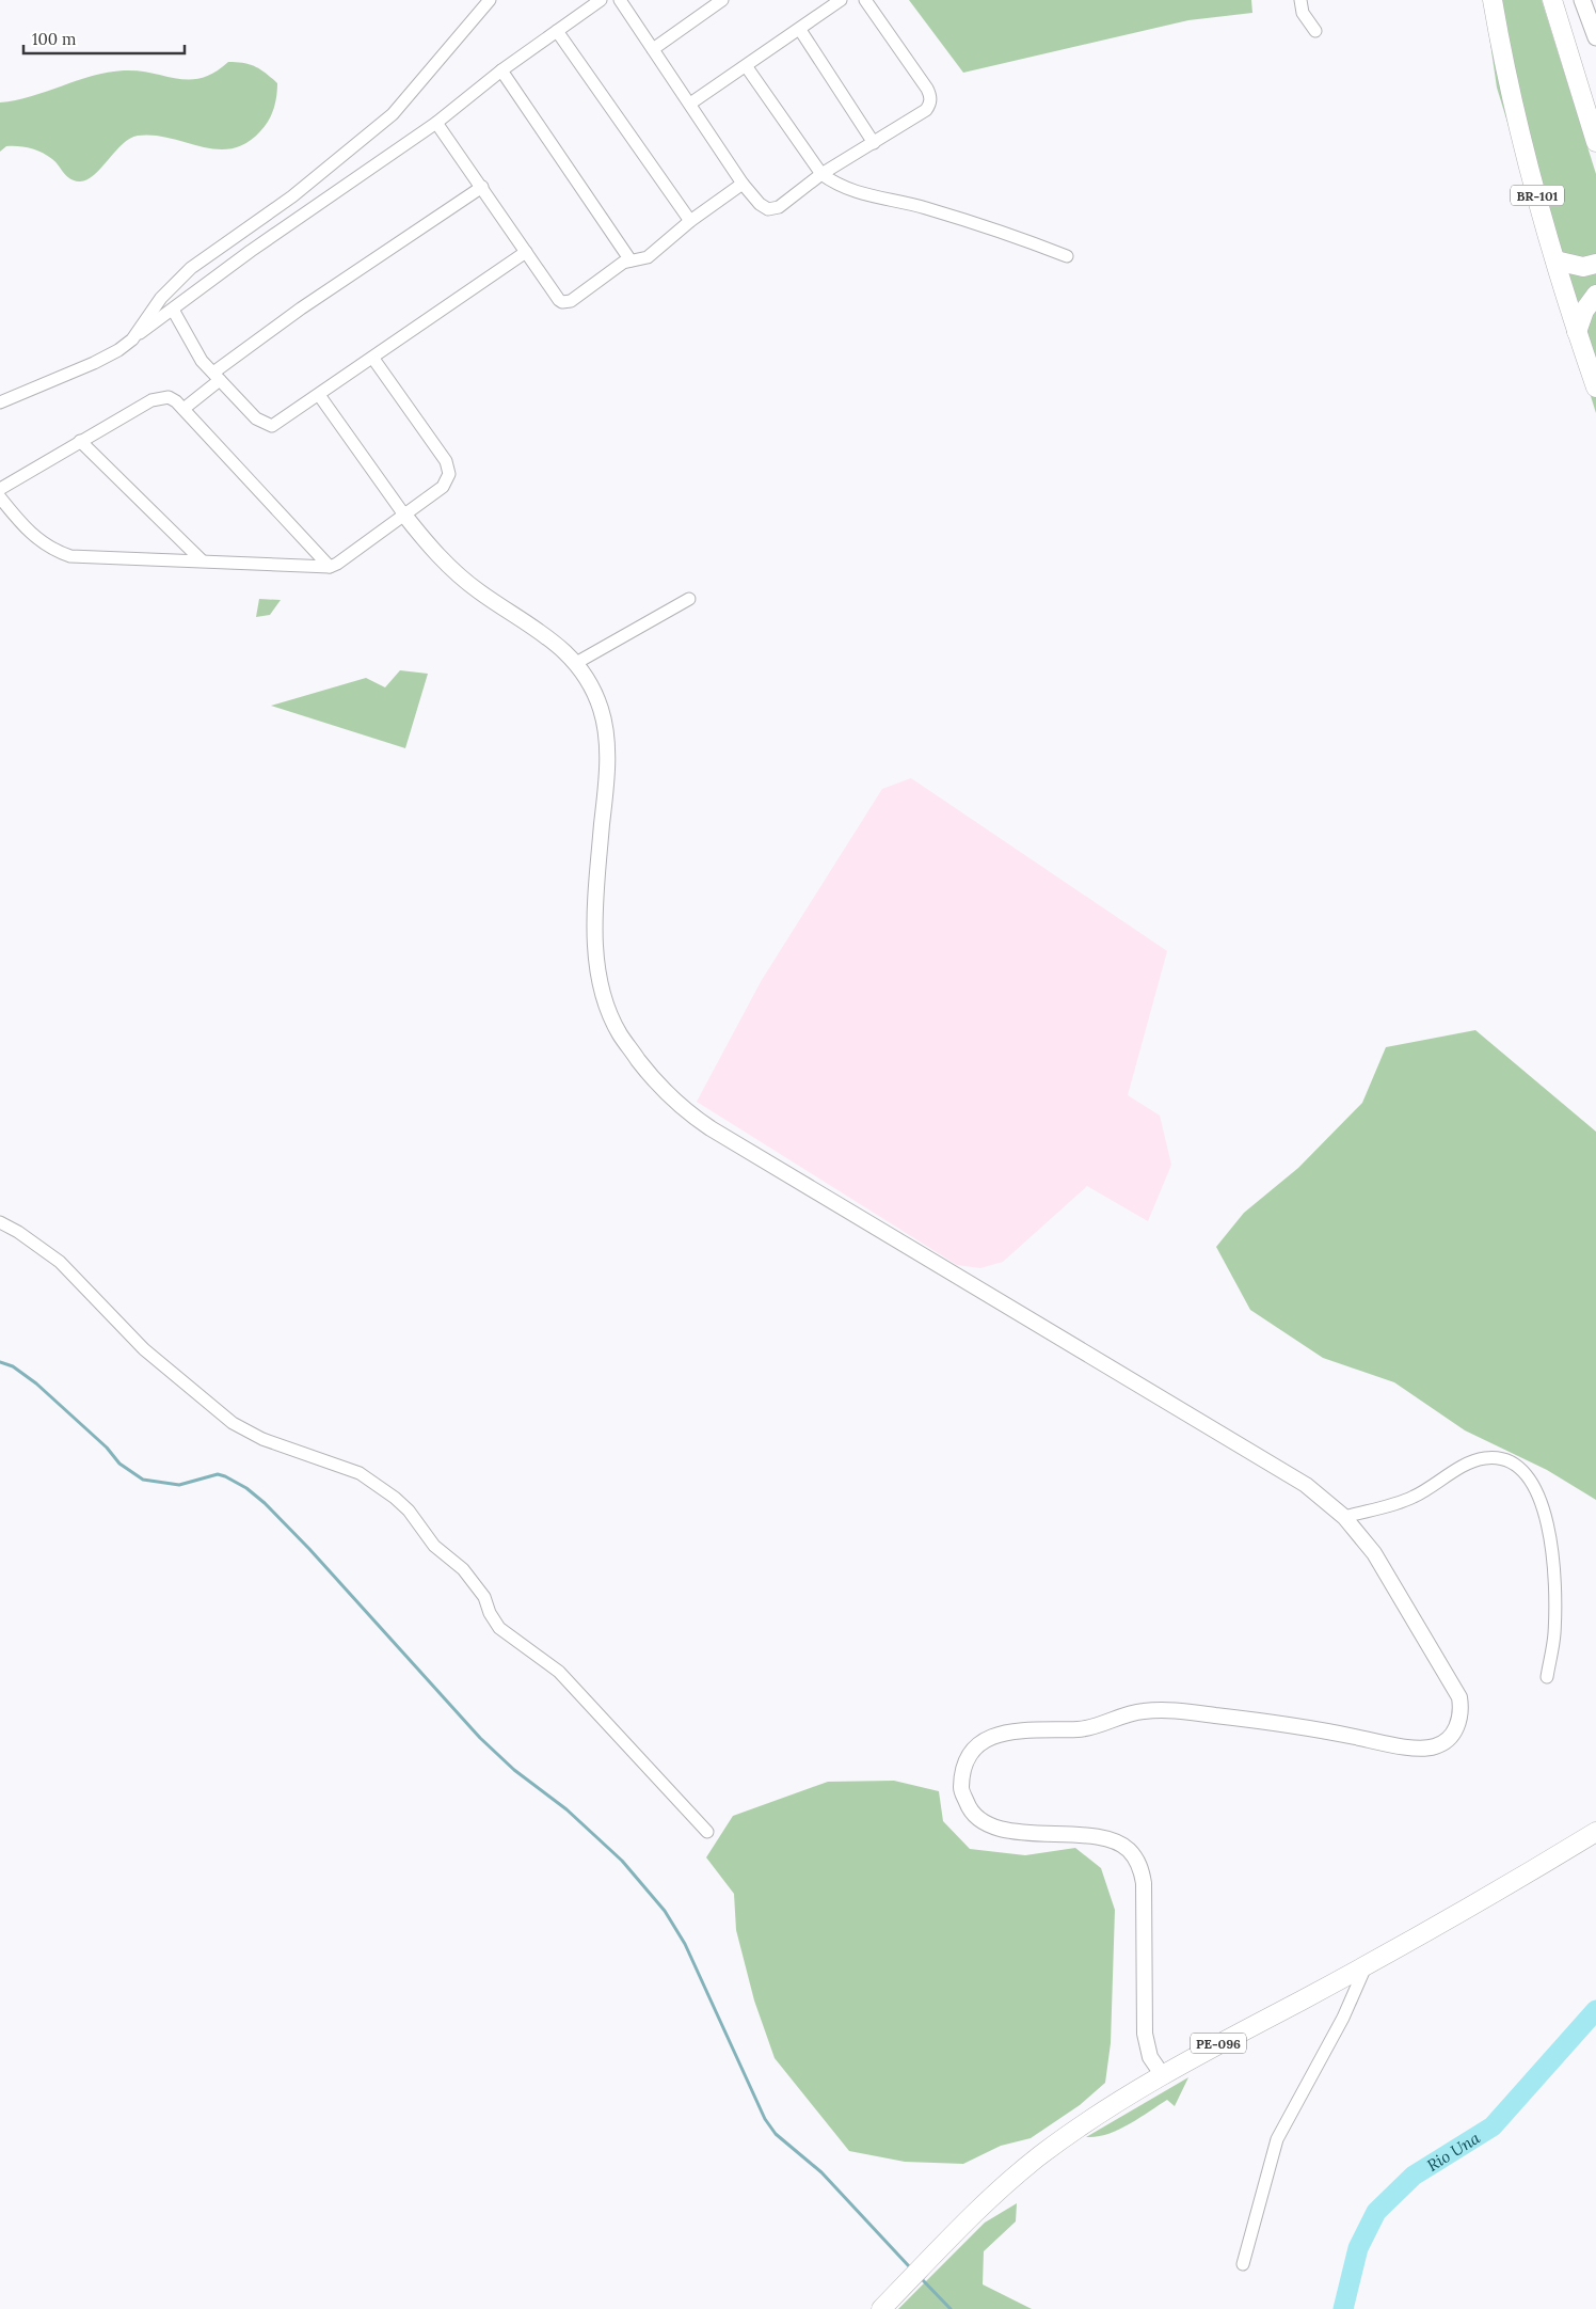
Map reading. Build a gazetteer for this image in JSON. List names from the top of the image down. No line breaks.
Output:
{"streets":{"main road":["BR-101","PE-096"]},"water":["Rio Una"],"scale_bar":"100 m"}
